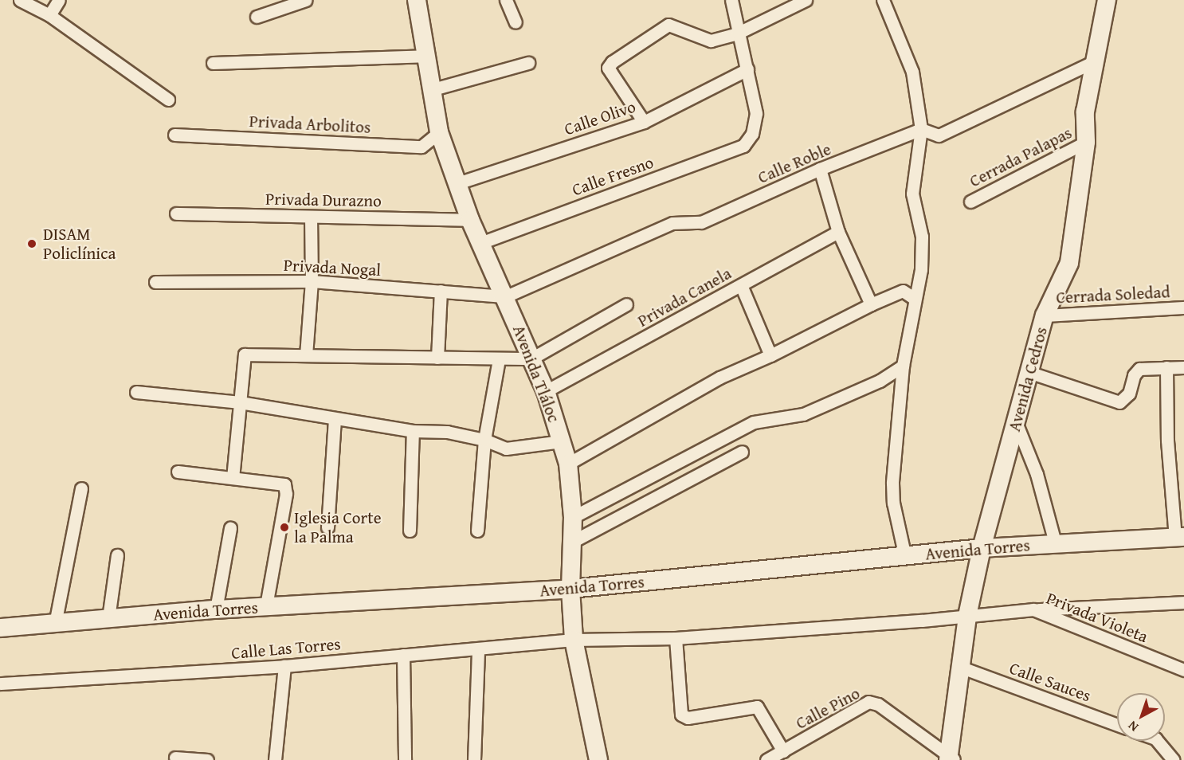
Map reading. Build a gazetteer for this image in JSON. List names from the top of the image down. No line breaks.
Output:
{"streets":{"main road":["Avenida Tláloc","Avenida Cedros","Avenida Torres"],"street":["Calle Olivo","Privada Arbolitos","Cerrada Palapas","Calle Roble","Calle Fresno","Privada Durazno","Privada Nogal","Cerrada Soledad","Privada Canela","Privada Violeta","Calle Las Torres","Calle Sauces","Calle Pino"]},"crossings":[["Calle Olivo","Calle Fresno"],["Calle Olivo","Avenida Tláloc"],["Privada Arbolitos","Avenida Tláloc"],["Cerrada Palapas","Avenida Cedros"],["Calle Roble","Privada Nogal"],["Calle Roble","Avenida Tláloc"],["Calle Fresno","Avenida Tláloc"],["Privada Durazno","Avenida Tláloc"],["Privada Nogal","Avenida Tláloc"],["Cerrada Soledad","Avenida Cedros"],["Privada Canela","Avenida Tláloc"],["Avenida Tláloc","Avenida Torres"],["Avenida Tláloc","Calle Las Torres"],["Avenida Cedros","Avenida Torres"],["Avenida Cedros","Privada Violeta"],["Avenida Cedros","Calle Sauces"],["Avenida Cedros","Calle Pino"],["Privada Violeta","Calle Las Torres"]],"places":["DISAM Policlínica","Iglesia Corte la Palma"],"north":"bottom left"}
